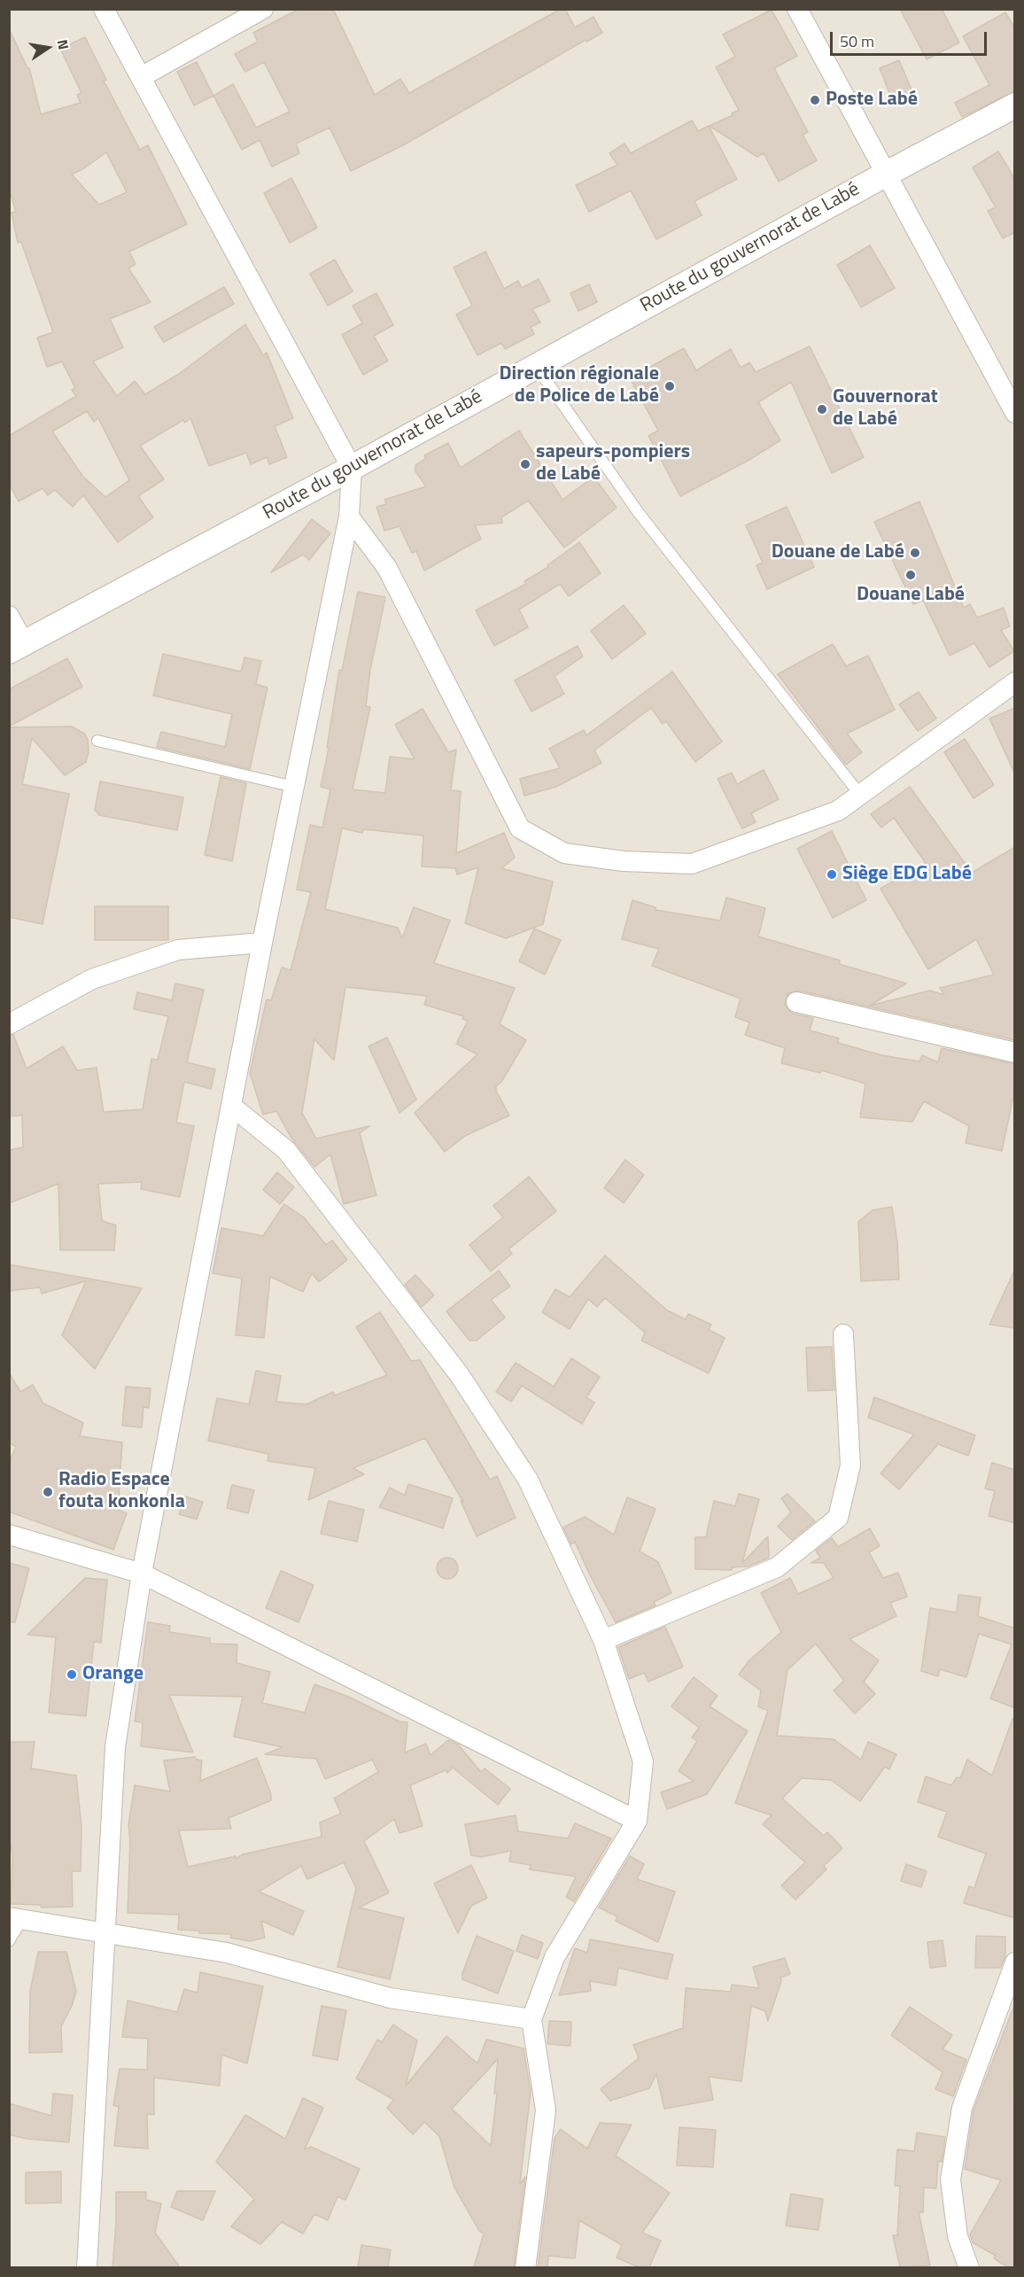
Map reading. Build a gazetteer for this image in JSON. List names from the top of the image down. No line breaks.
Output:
{"streets":{"street":["Route du gouvernorat de Labé"]},"places":["Poste Labé","Direction régionale de Police de Labé","Gouvernorat de Labé","sapeurs-pompiers de Labé","Douane de Labé","Douane Labé","Siège EDG Labé","Radio Espace fouta konkonla","Orange"],"scale_bar":"50 m","north":"right"}
